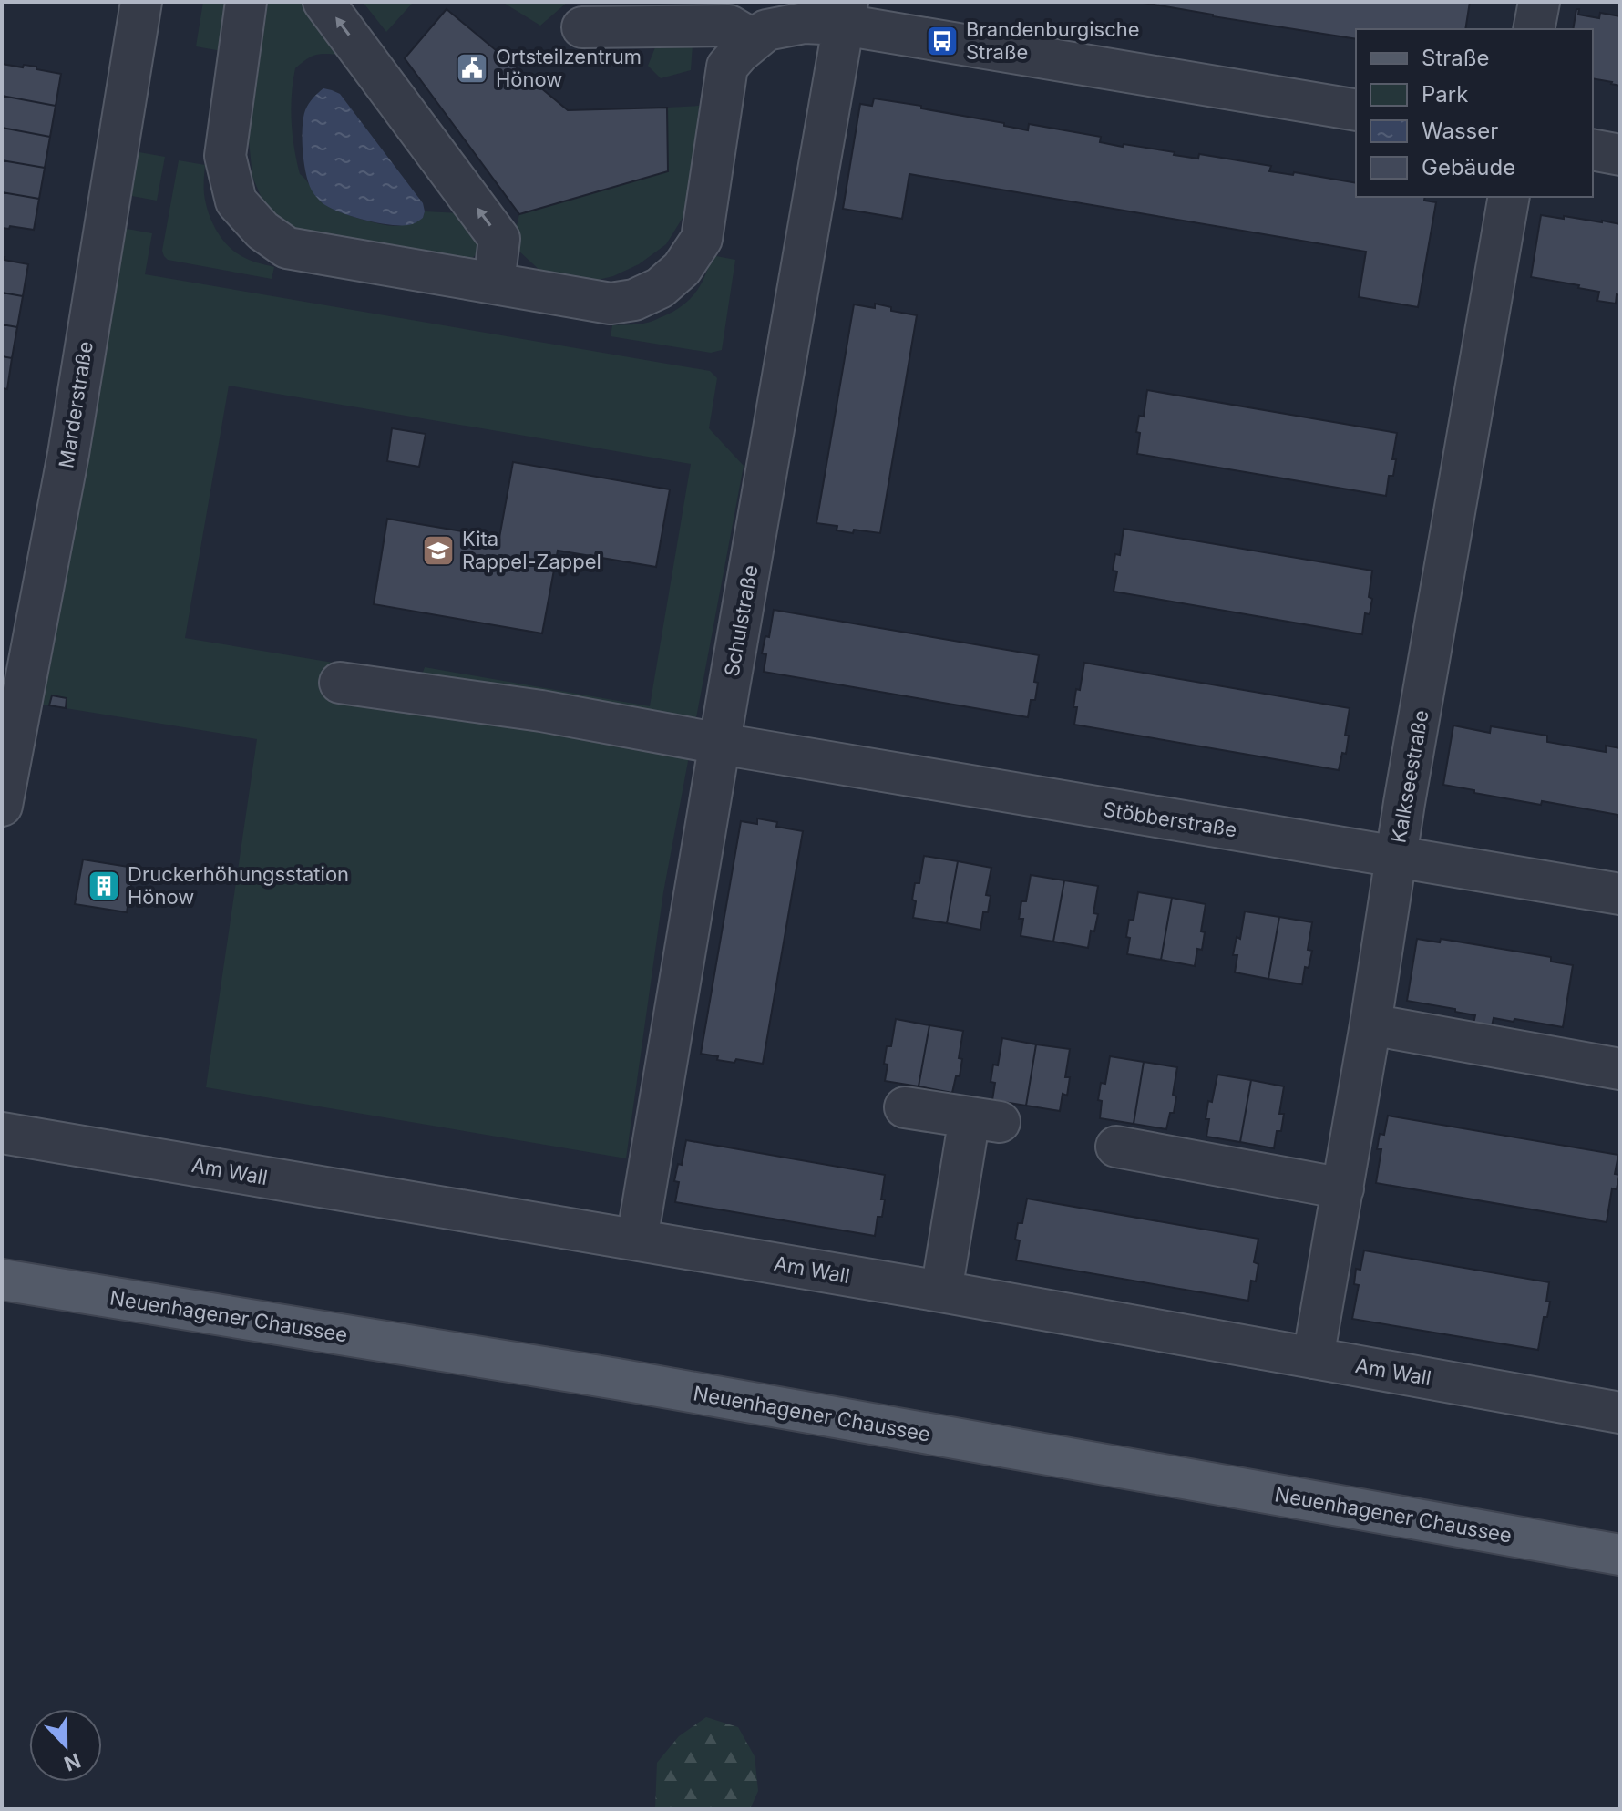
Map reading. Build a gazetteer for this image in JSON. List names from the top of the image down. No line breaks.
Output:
{"streets":{"main road":["Neuenhagener Chaussee"],"street":["Marderstraße","Schulstraße","Kalkseestraße","Stöbberstraße","Am Wall"]},"crossings":[["Schulstraße","Stöbberstraße"],["Schulstraße","Am Wall"],["Kalkseestraße","Stöbberstraße"],["Kalkseestraße","Am Wall"]],"places":{"bus stop":["Brandenburgische Straße"],"public building":["Ortsteilzentrum Hönow"],"school or university":["Kita Rappel-Zappel"],"building":["Druckerhöhungsstation Hönow"]},"legend":["Straße","Park","Wasser","Gebäude"],"north":"bottom"}
